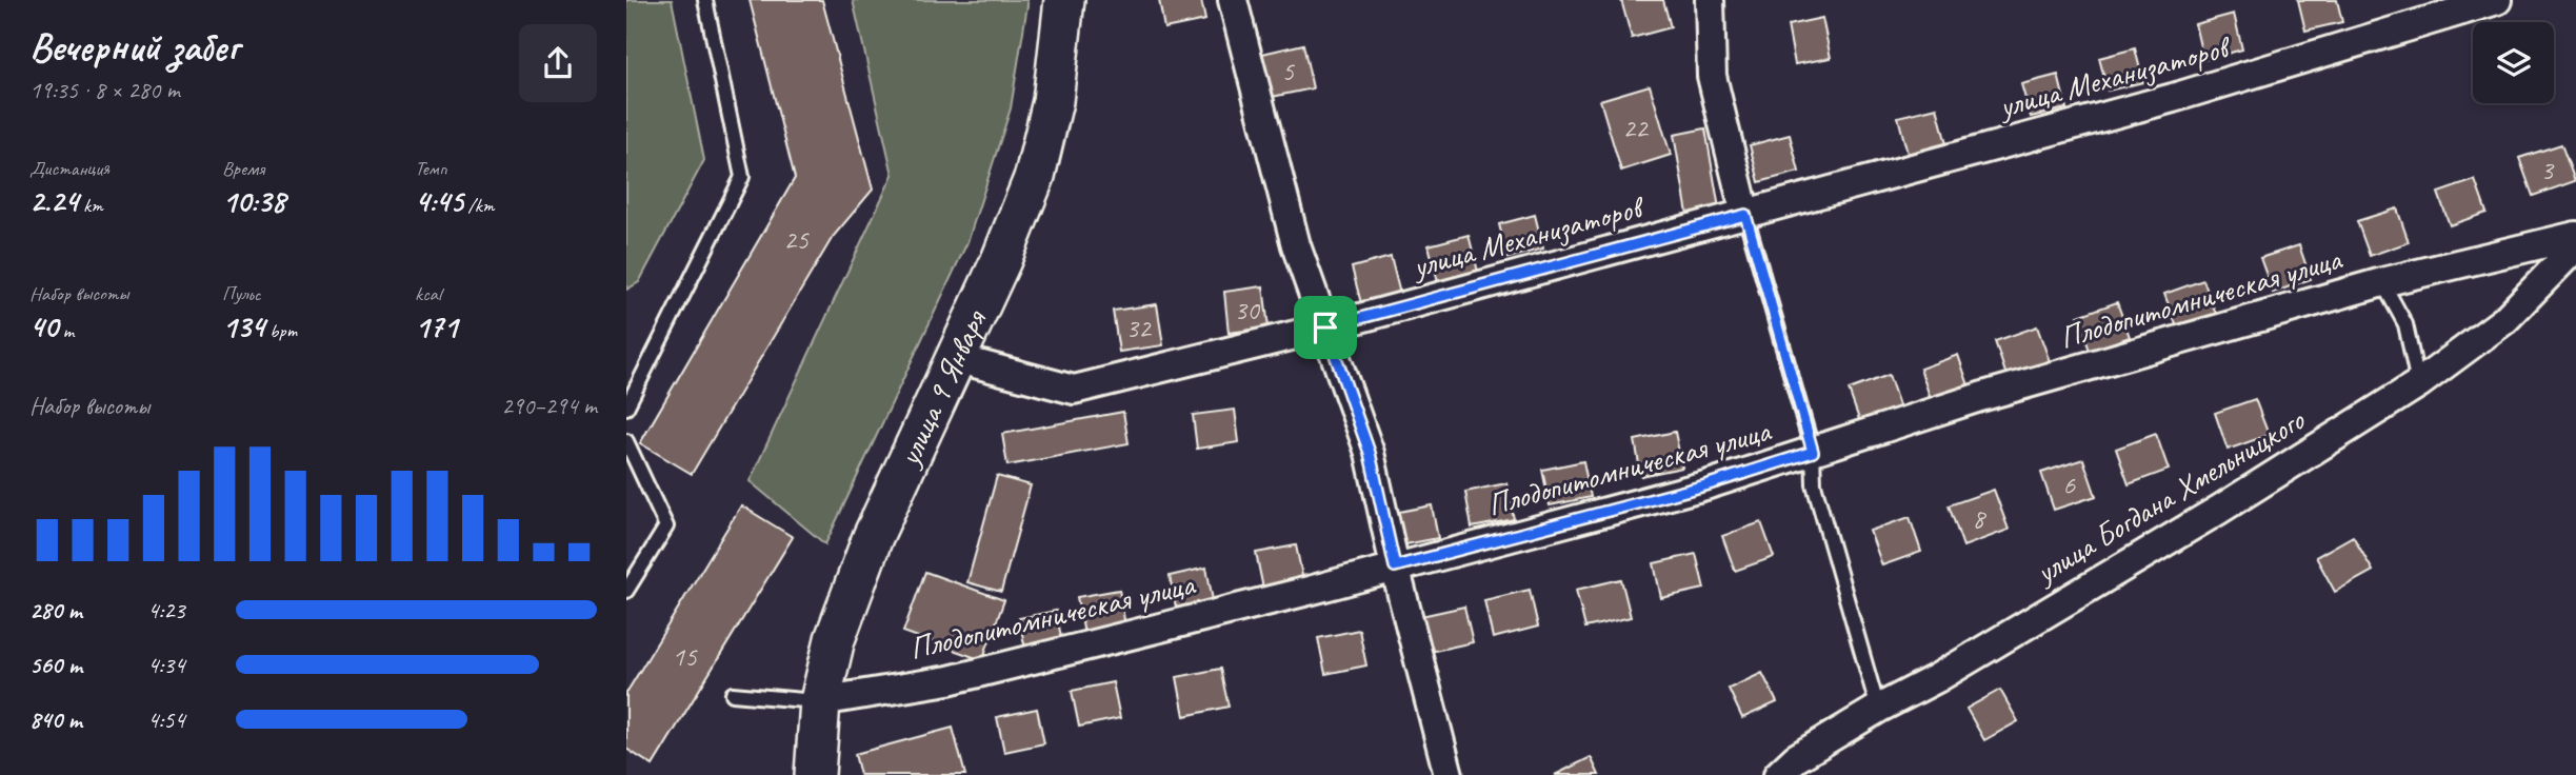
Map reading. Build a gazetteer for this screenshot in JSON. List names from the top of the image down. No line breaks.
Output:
{"streets":{"main road":["улица 9 Января"],"street":["улица Механизаторов","Плодопитомническая улица","улица Богдана Хмельницкого"]},"crossings":[["улица Механизаторов","улица 9 Января"],["Плодопитомническая улица","улица 9 Января"]],"house_numbers":["5","22","3","25","30","32","6","8","15"],"page":{"heading":["Вечерний забег","19:35 · 8 × 280 m"],"stats":[["Дистанция","2.24 km"],["Время","10:38"],["Темп","4:45 /km"],["Набор высоты","40 m"],["Пульс","134 bpm"],["kcal","171"]],"chart":["Набор высоты","290–294 m"],"list":[{"name":"280 m","note":"4:23"},{"name":"560 m","note":"4:34"},{"name":"840 m","note":"4:54"}]}}
